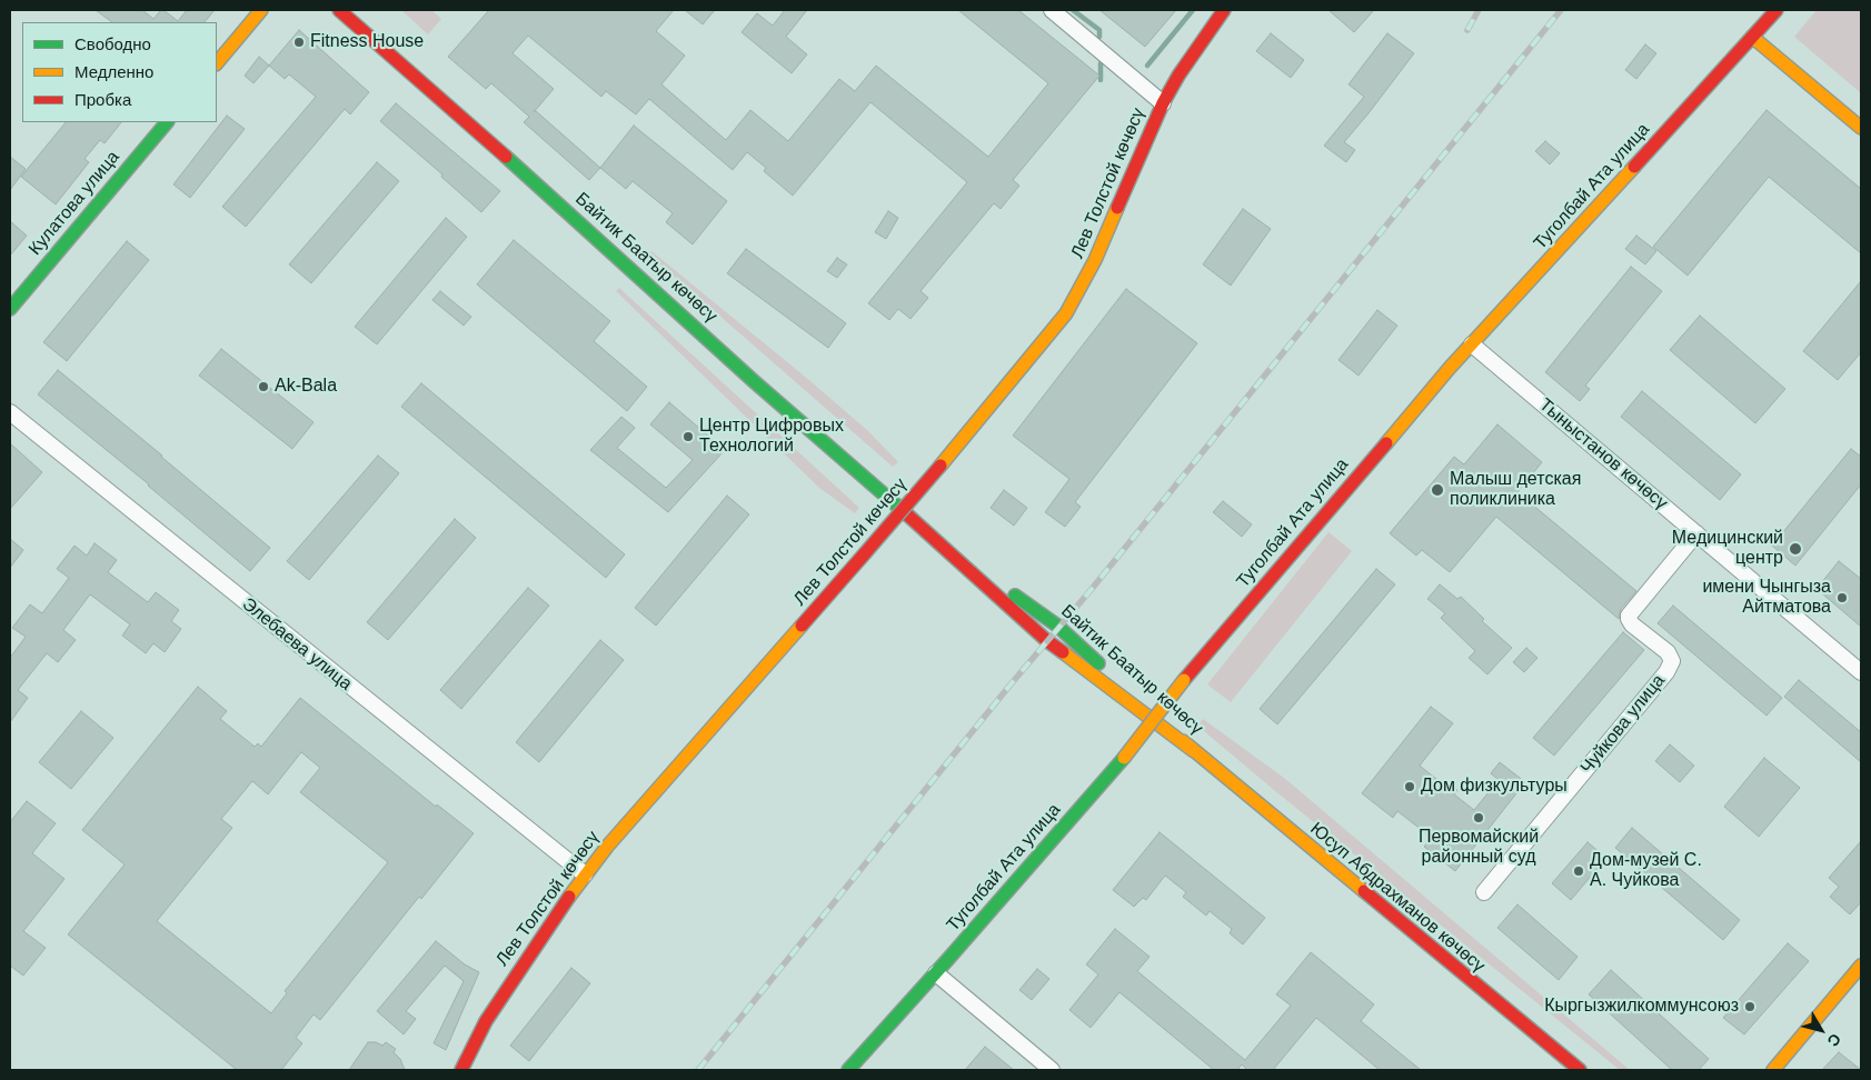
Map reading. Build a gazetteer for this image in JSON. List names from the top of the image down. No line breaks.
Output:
{"streets":{"main road":["Лев Толстой көчөсү","Туголбай Ата улица","Кулатова улица","Байтик Баатыр көчөсү","Юсуп Абдрахманов көчөсү"],"street":["Тыныстанов көчөсү","Элебаева улица","Чуйкова улица"]},"crossings":[["Лев Толстой көчөсү","Элебаева улица"],["Туголбай Ата улица","Тыныстанов көчөсү"],["Байтик Баатыр көчөсү","Юсуп Абдрахманов көчөсү"],["Тыныстанов көчөсү","Чуйкова улица"]],"places":["Fitness House","Ak-Bala","Центр Цифровых Технологий","Малыш детская поликлиника","Медицинский центр","имени Чынгыза Айтматова","Дом физкультуры","Первомайский районный суд","Дом-музей С. А. Чуйкова","Кыргызжилкоммунсоюз"],"legend":["Свободно","Медленно","Пробка"],"north":"bottom right"}
